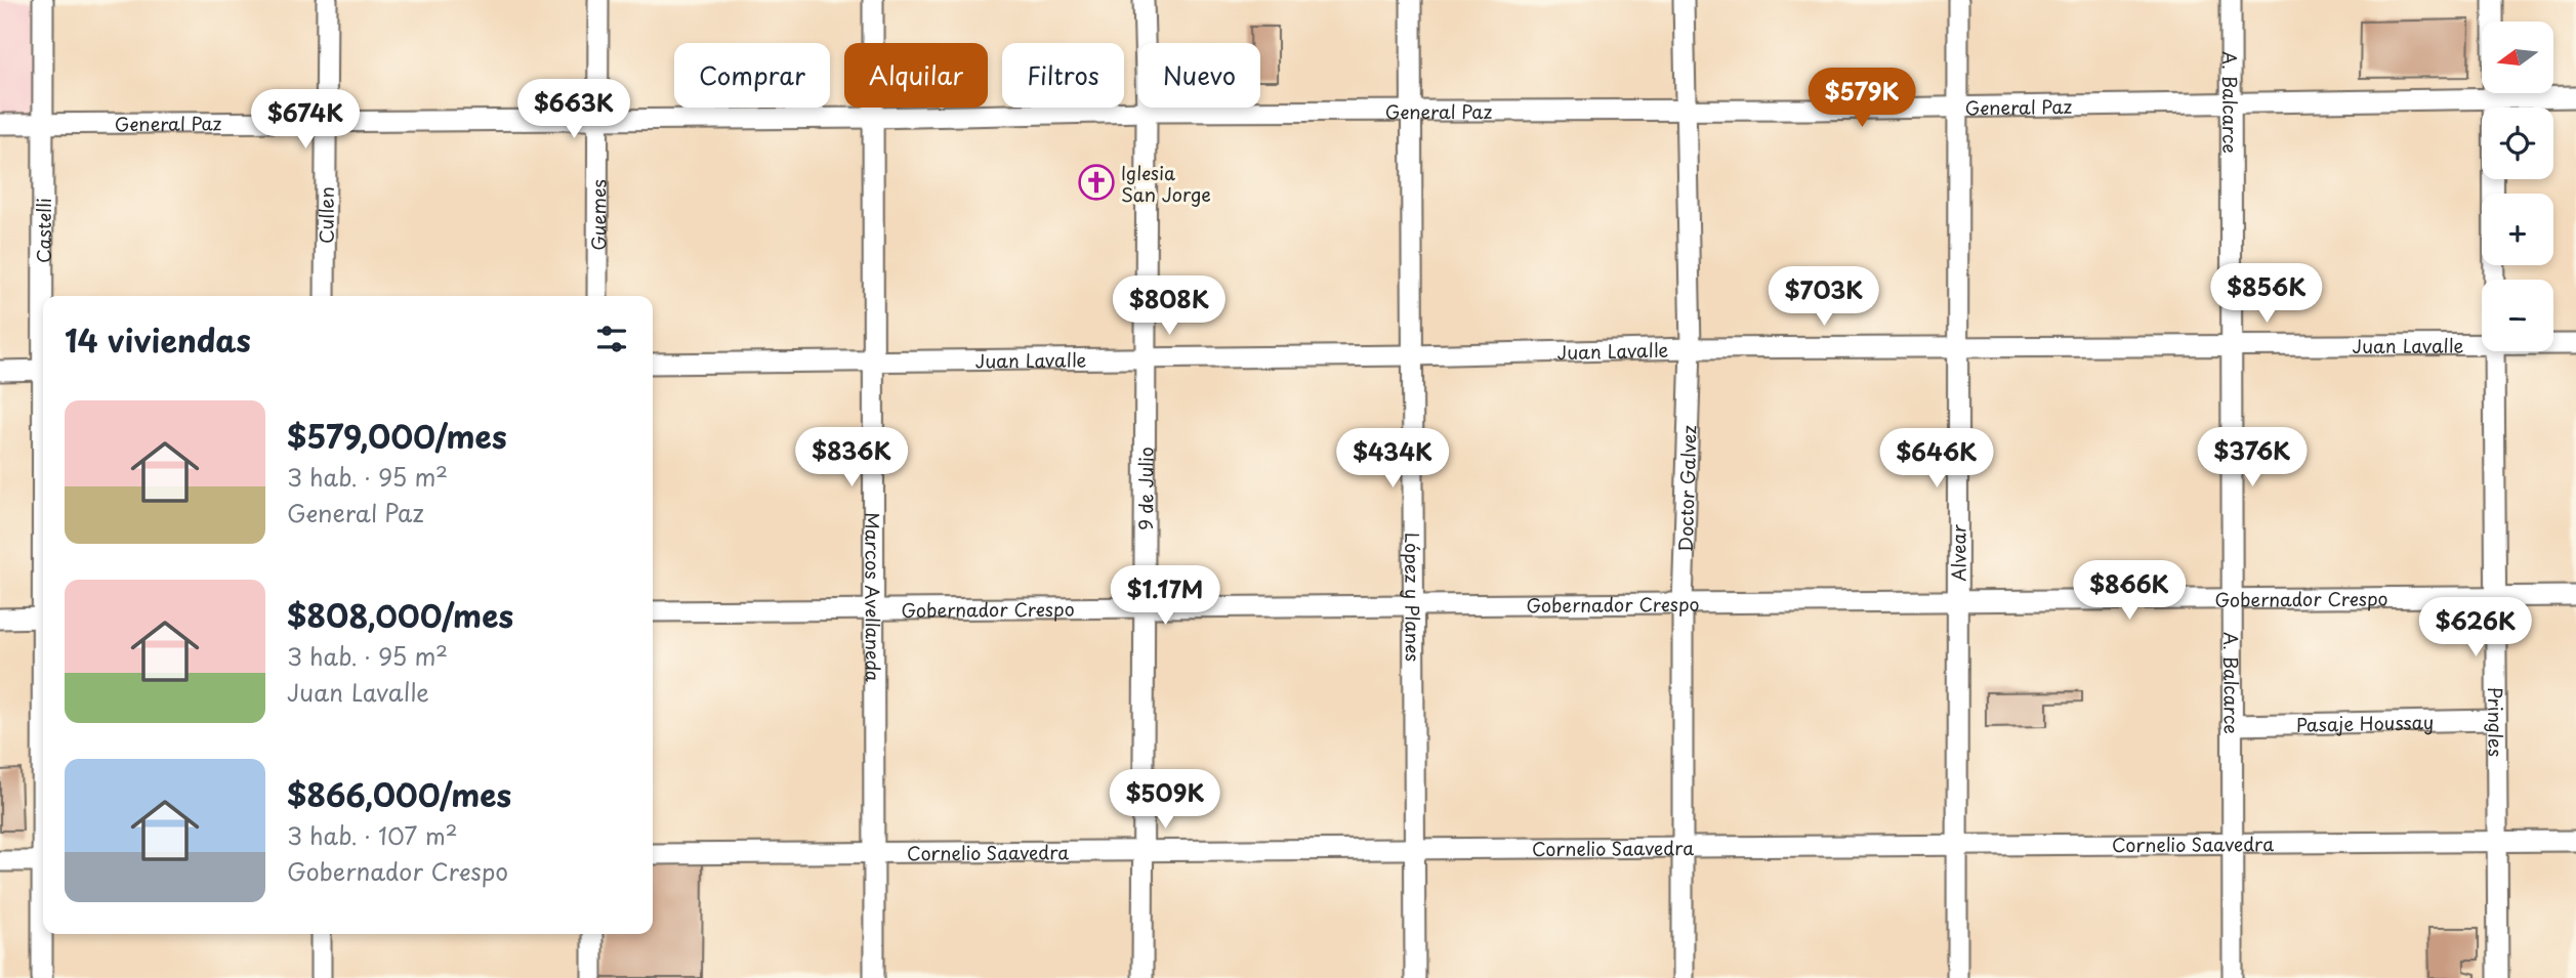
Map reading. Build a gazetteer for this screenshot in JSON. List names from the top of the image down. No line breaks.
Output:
{"streets":{"street":["A. Balcarce","General Paz","Cullen","Guemes","Castelli","Juan Lavalle","9 de Julio","Doctor Galvez","Alvear","Marcos Avellaneda","López y Planes","Gobernador Crespo","Pasaje Houssay","Pringles","Cornelio Saavedra"]},"crossings":[["A. Balcarce","General Paz"],["A. Balcarce","Juan Lavalle"],["A. Balcarce","Gobernador Crespo"],["A. Balcarce","Pasaje Houssay"],["A. Balcarce","Cornelio Saavedra"],["General Paz","Cullen"],["General Paz","Guemes"],["General Paz","Castelli"],["General Paz","9 de Julio"],["General Paz","Doctor Galvez"],["General Paz","Alvear"],["General Paz","Marcos Avellaneda"],["General Paz","López y Planes"],["General Paz","Pringles"],["Juan Lavalle","9 de Julio"],["Juan Lavalle","Doctor Galvez"],["Juan Lavalle","Alvear"],["Juan Lavalle","Marcos Avellaneda"],["Juan Lavalle","López y Planes"],["9 de Julio","Gobernador Crespo"],["9 de Julio","Cornelio Saavedra"],["Doctor Galvez","Gobernador Crespo"],["Doctor Galvez","Cornelio Saavedra"],["Alvear","Gobernador Crespo"],["Alvear","Cornelio Saavedra"],["Marcos Avellaneda","Gobernador Crespo"],["Marcos Avellaneda","Cornelio Saavedra"],["López y Planes","Gobernador Crespo"],["López y Planes","Cornelio Saavedra"],["Gobernador Crespo","Pringles"],["Pasaje Houssay","Pringles"],["Pringles","Cornelio Saavedra"]],"places":{"church":["Iglesia San Jorge"]},"north":"left","page":{"map_buttons":["+","−"],"chip":["Comprar","Alquilar","Filtros","Nuevo"],"price":["$579K","$663K","$674K","$856K","$703K","$808K","$836K","$376K","$434K","$646K","$866K","$1.17M","$626K","$509K"],"heading":"14 viviendas","list":[{"name":"$579,000/mes","note":"3 hab. · 95 m² · General Paz"},{"name":"$808,000/mes","note":"3 hab. · 95 m² · Juan Lavalle"},{"name":"$866,000/mes","note":"3 hab. · 107 m² · Gobernador Crespo"}]}}
